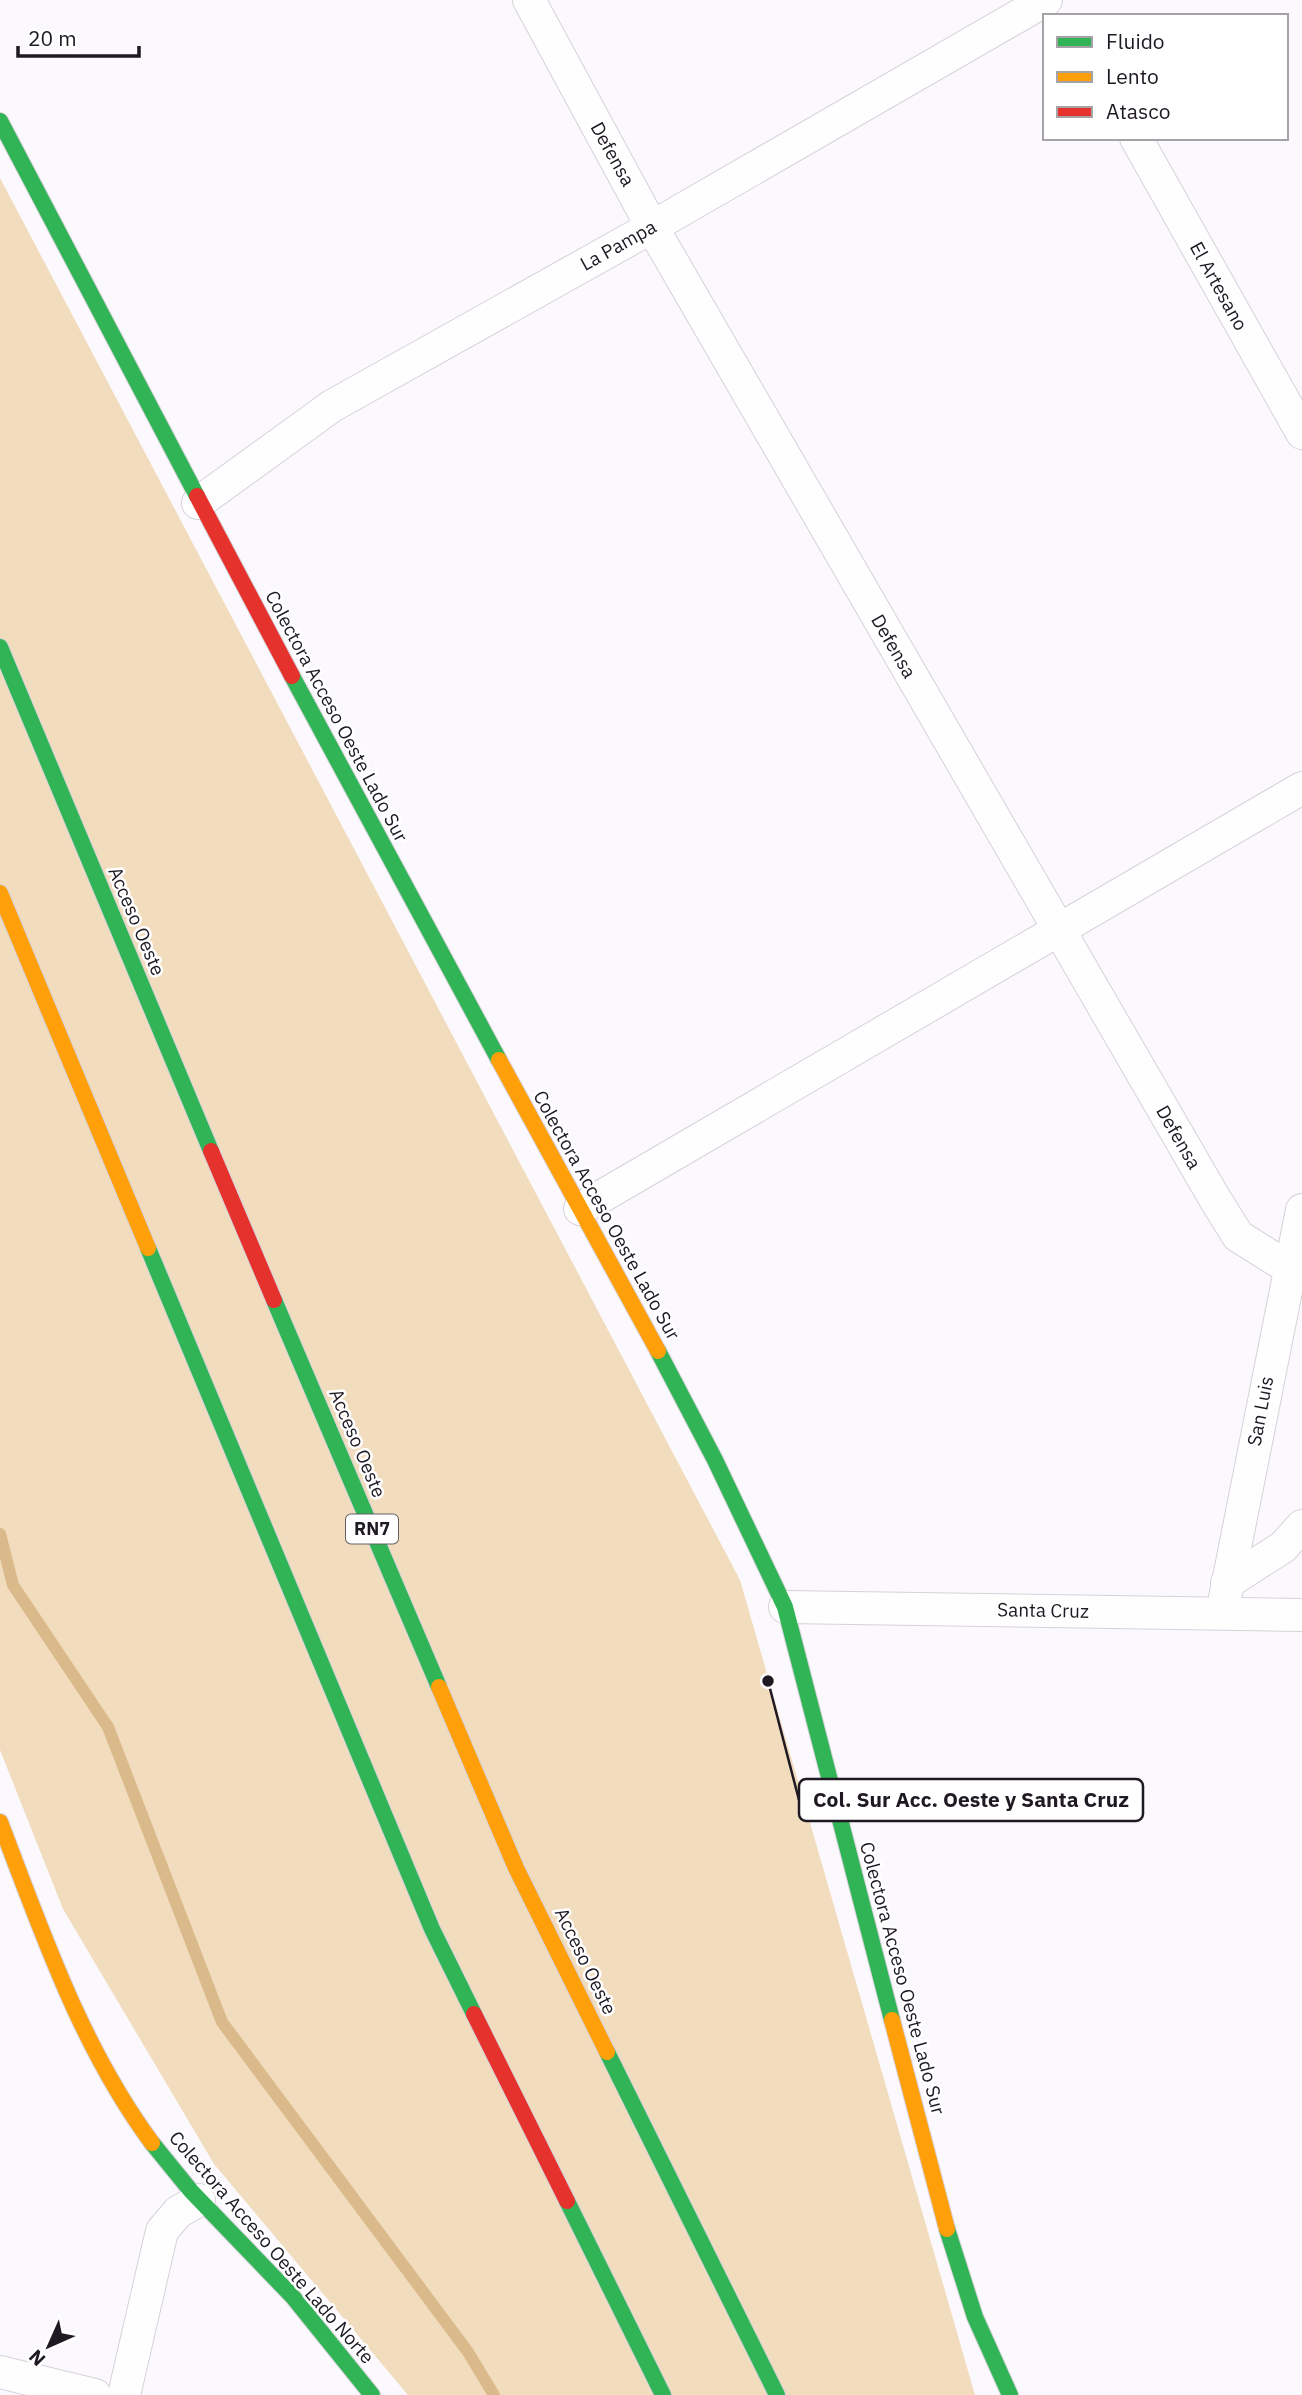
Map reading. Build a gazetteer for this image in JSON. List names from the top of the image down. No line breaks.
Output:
{"streets":{"main road":["Colectora Acceso Oeste Lado Sur","Acceso Oeste","RN7","Colectora Acceso Oeste Lado Norte"],"street":["Defensa","La Pampa","El Artesano","San Luis","Santa Cruz"]},"crossings":[["Defensa","La Pampa"],["Defensa","San Luis"],["La Pampa","Colectora Acceso Oeste Lado Sur"],["Colectora Acceso Oeste Lado Sur","Santa Cruz"],["San Luis","Santa Cruz"]],"places":["Col. Sur Acc. Oeste y Santa Cruz"],"legend":["Fluido","Lento","Atasco"],"scale_bar":"20 m","north":"bottom left"}
